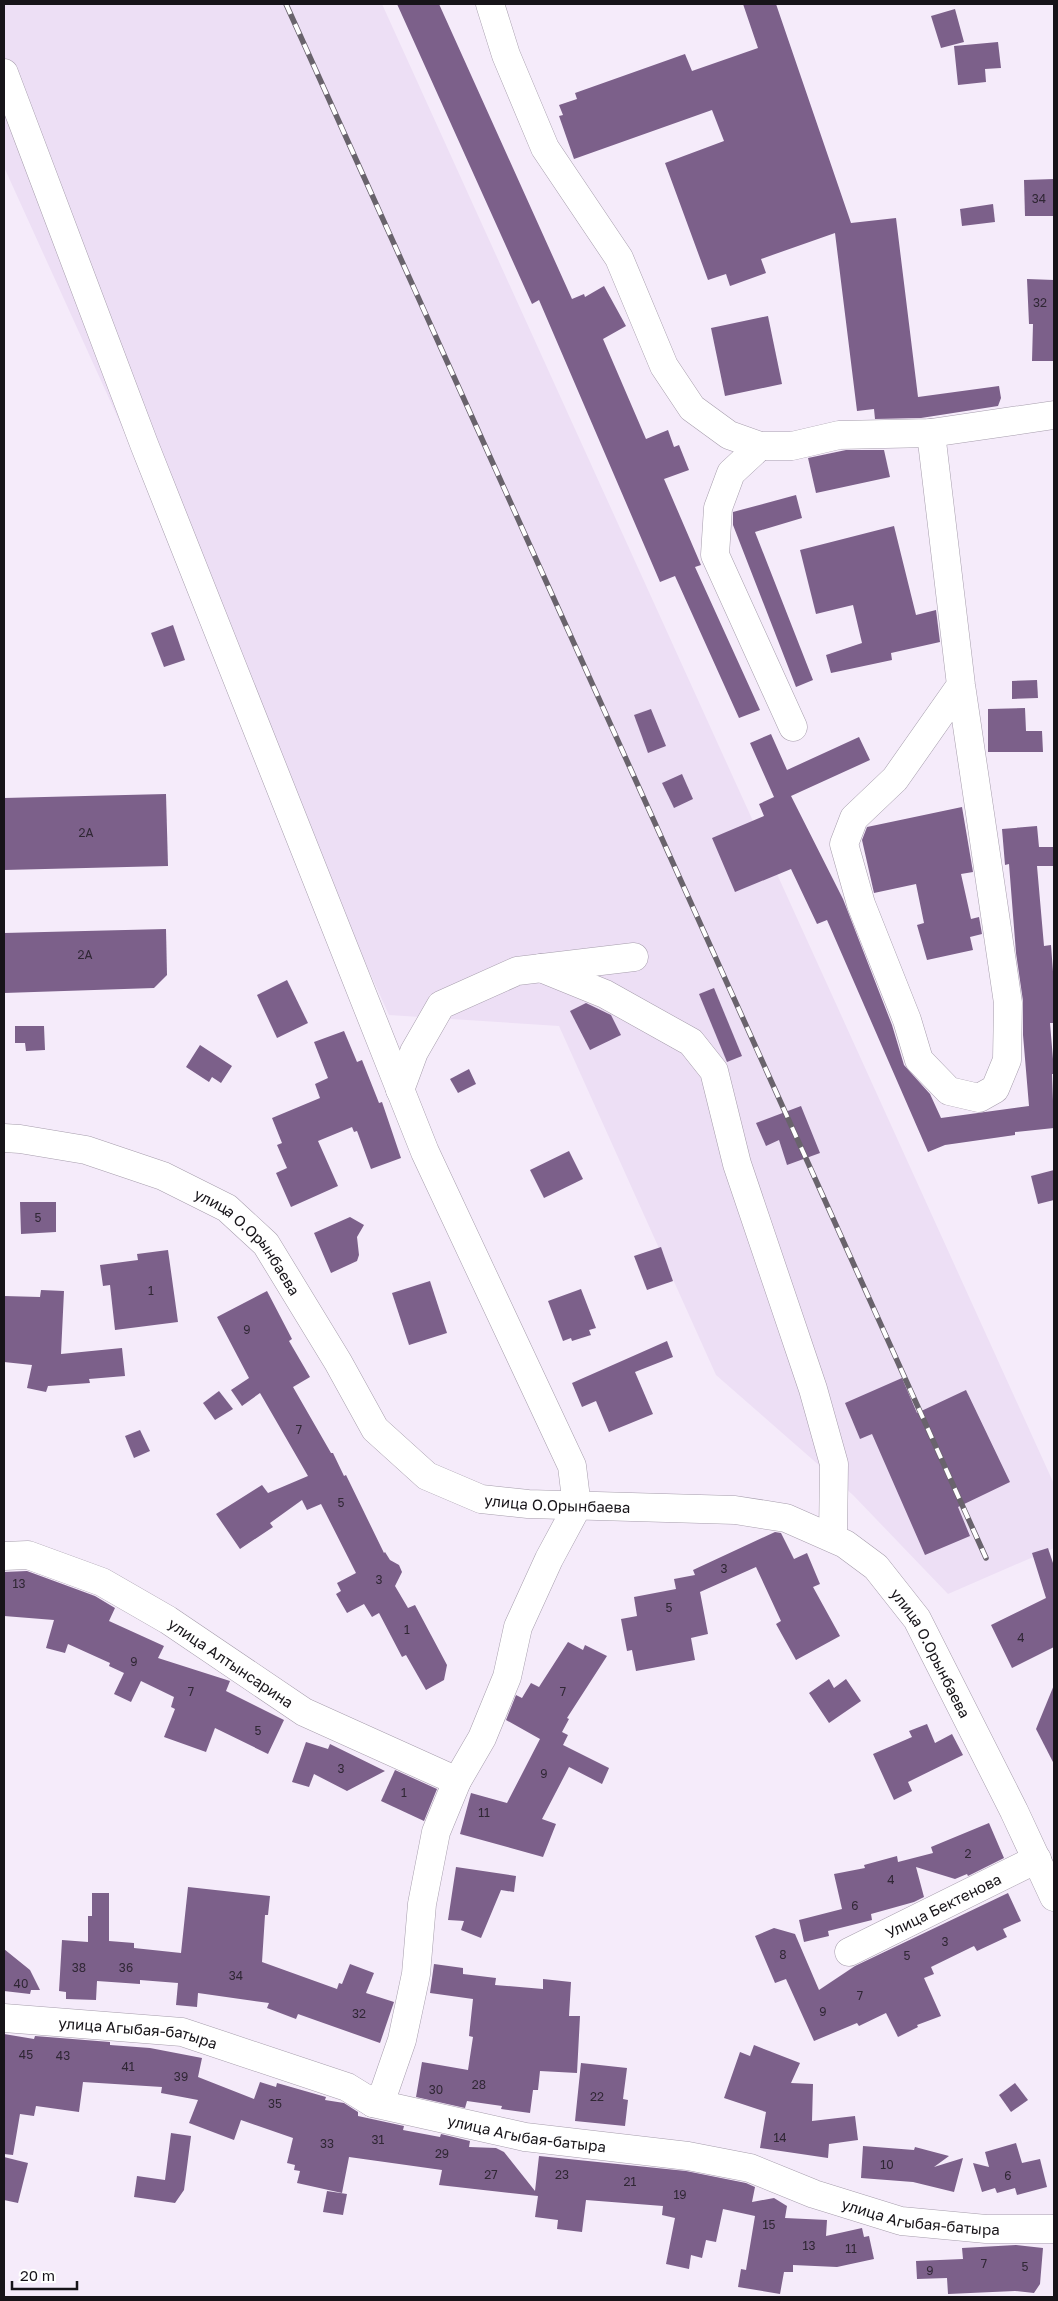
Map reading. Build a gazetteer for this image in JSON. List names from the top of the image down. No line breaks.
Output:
{"streets":{"street":["улица О.Орынбаева","улица Алтынсарина","Улица Бектенова","улица Агыбая-батыра"]},"crossings":[["улица О.Орынбаева","Улица Бектенова"]],"house_numbers":["34","32","2А","2А","5","1","9","7","5","3","3","13","5","1","4","9","7","7","5","3","9","1","11","2","4","6","3","8","5","38","36","34","40","7","9","32","45","43","41","39","28","30","22","35","14","31","33","29","10","27","23","6","21","19","15","13","11","7","5","9"],"scale_bar":"20 m"}
